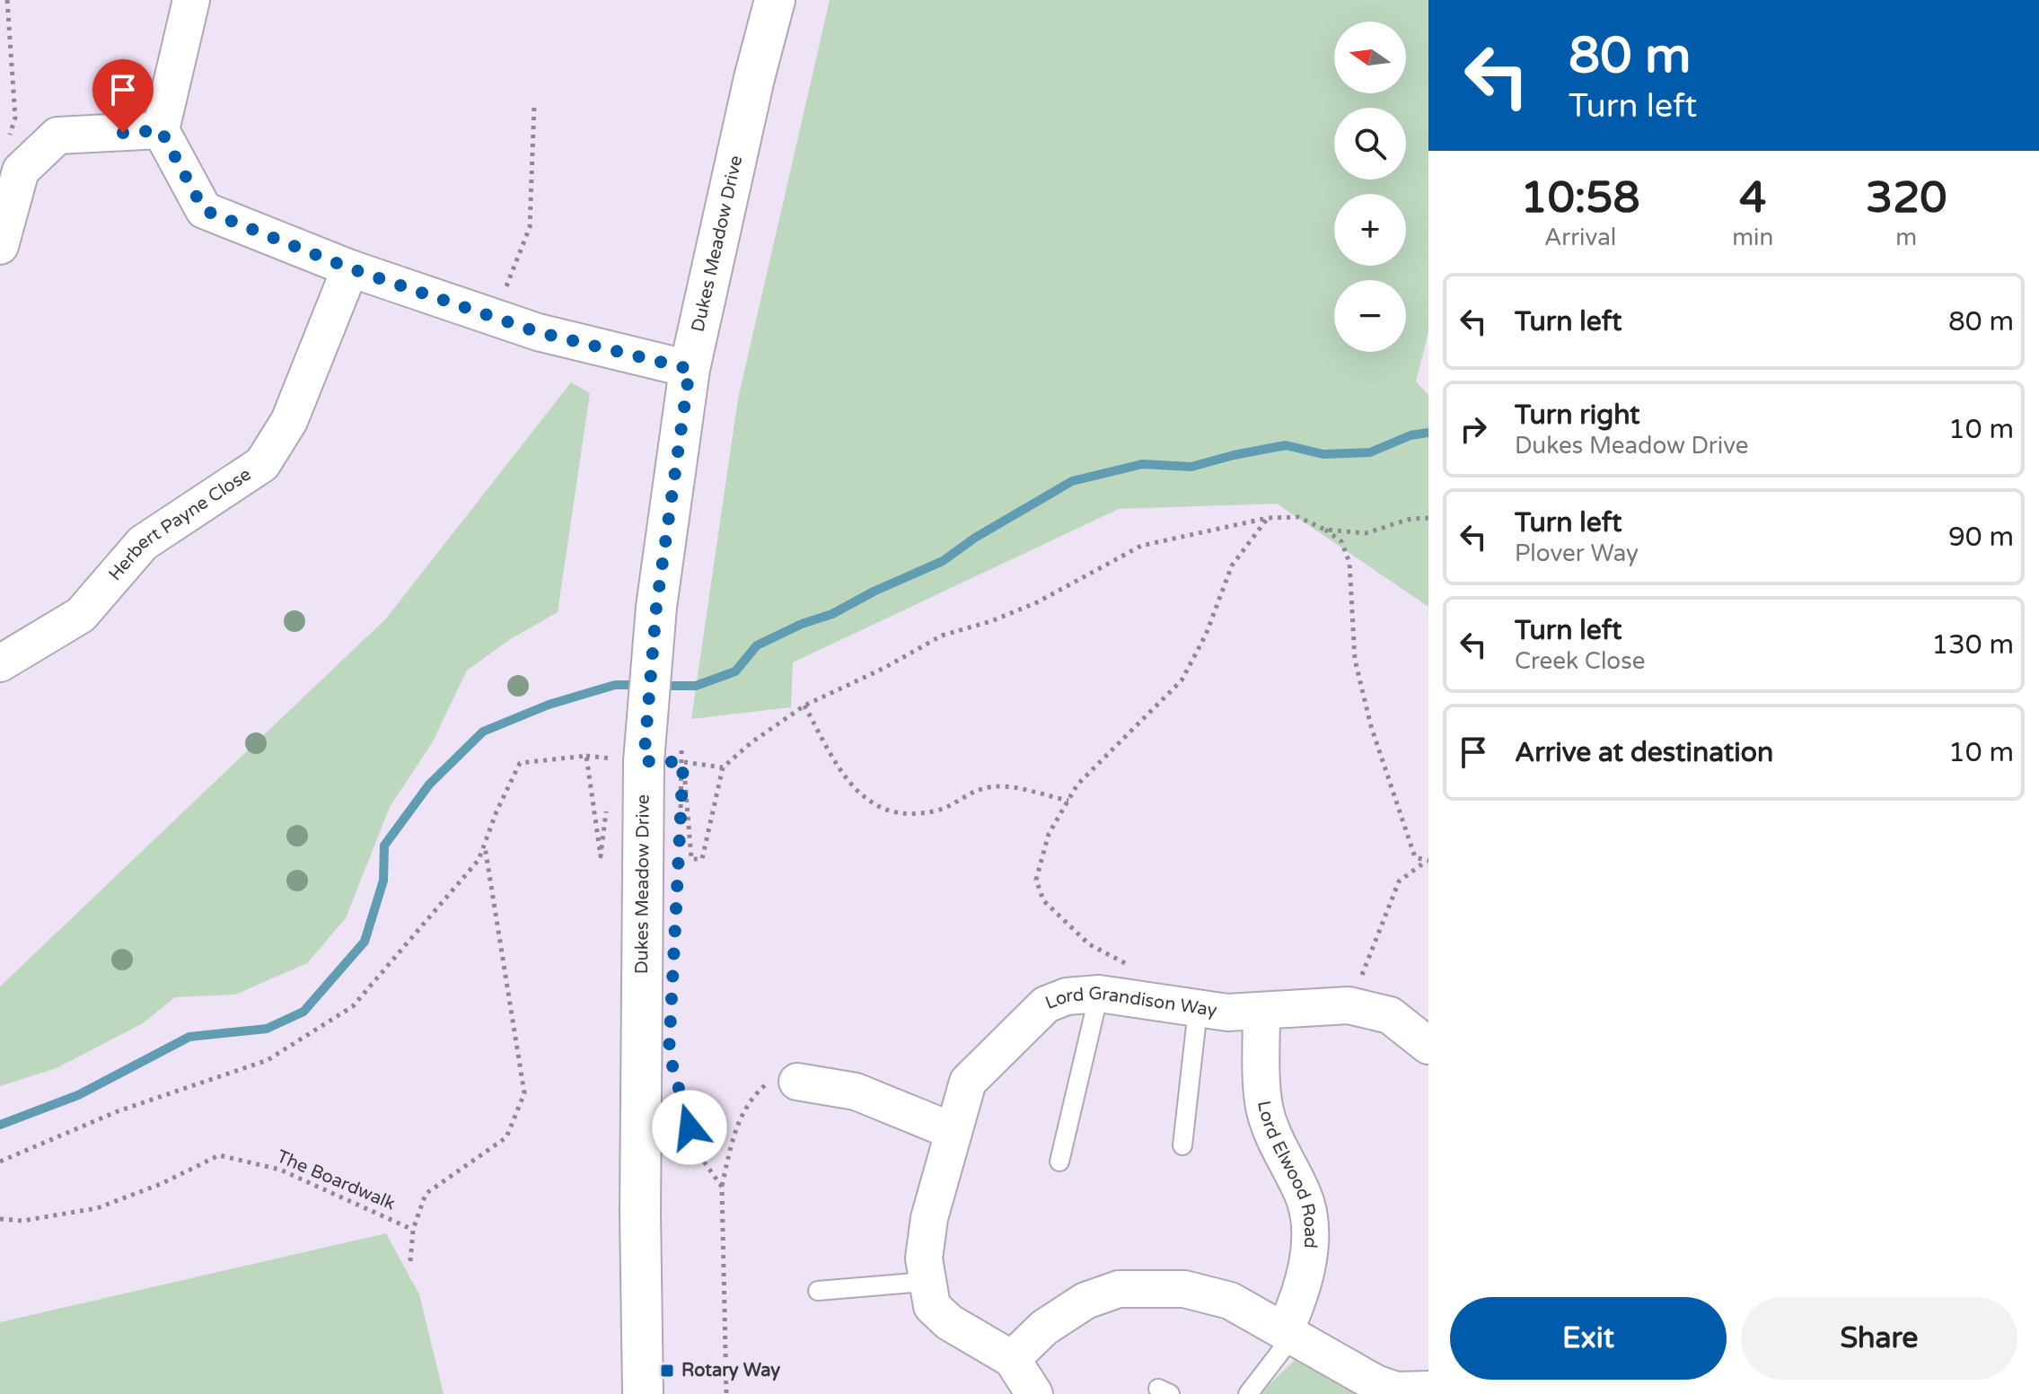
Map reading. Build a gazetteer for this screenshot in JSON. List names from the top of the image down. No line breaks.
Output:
{"streets":{"street":["Dukes Meadow Drive","Herbert Payne Close","Lord Grandison Way","Lord Elwood Road"],"path":["The Boardwalk"]},"crossings":[["Lord Grandison Way","Lord Elwood Road"]],"places":{"transit":["Rotary Way"]},"north":"left","page":{"turn":["80 m","Turn left"],"map_buttons":["+","−"],"eta":["10:58","Arrival","4","min","320","m"],"list":[{"name":"Turn left","value":"80 m"},{"name":"Turn right","note":"Dukes Meadow Drive","value":"10 m"},{"name":"Turn left","note":"Plover Way","value":"90 m"},{"name":"Turn left","note":"Creek Close","value":"130 m"},{"name":"Arrive at destination","value":"10 m"}],"buttons":["Exit","Share"]}}
